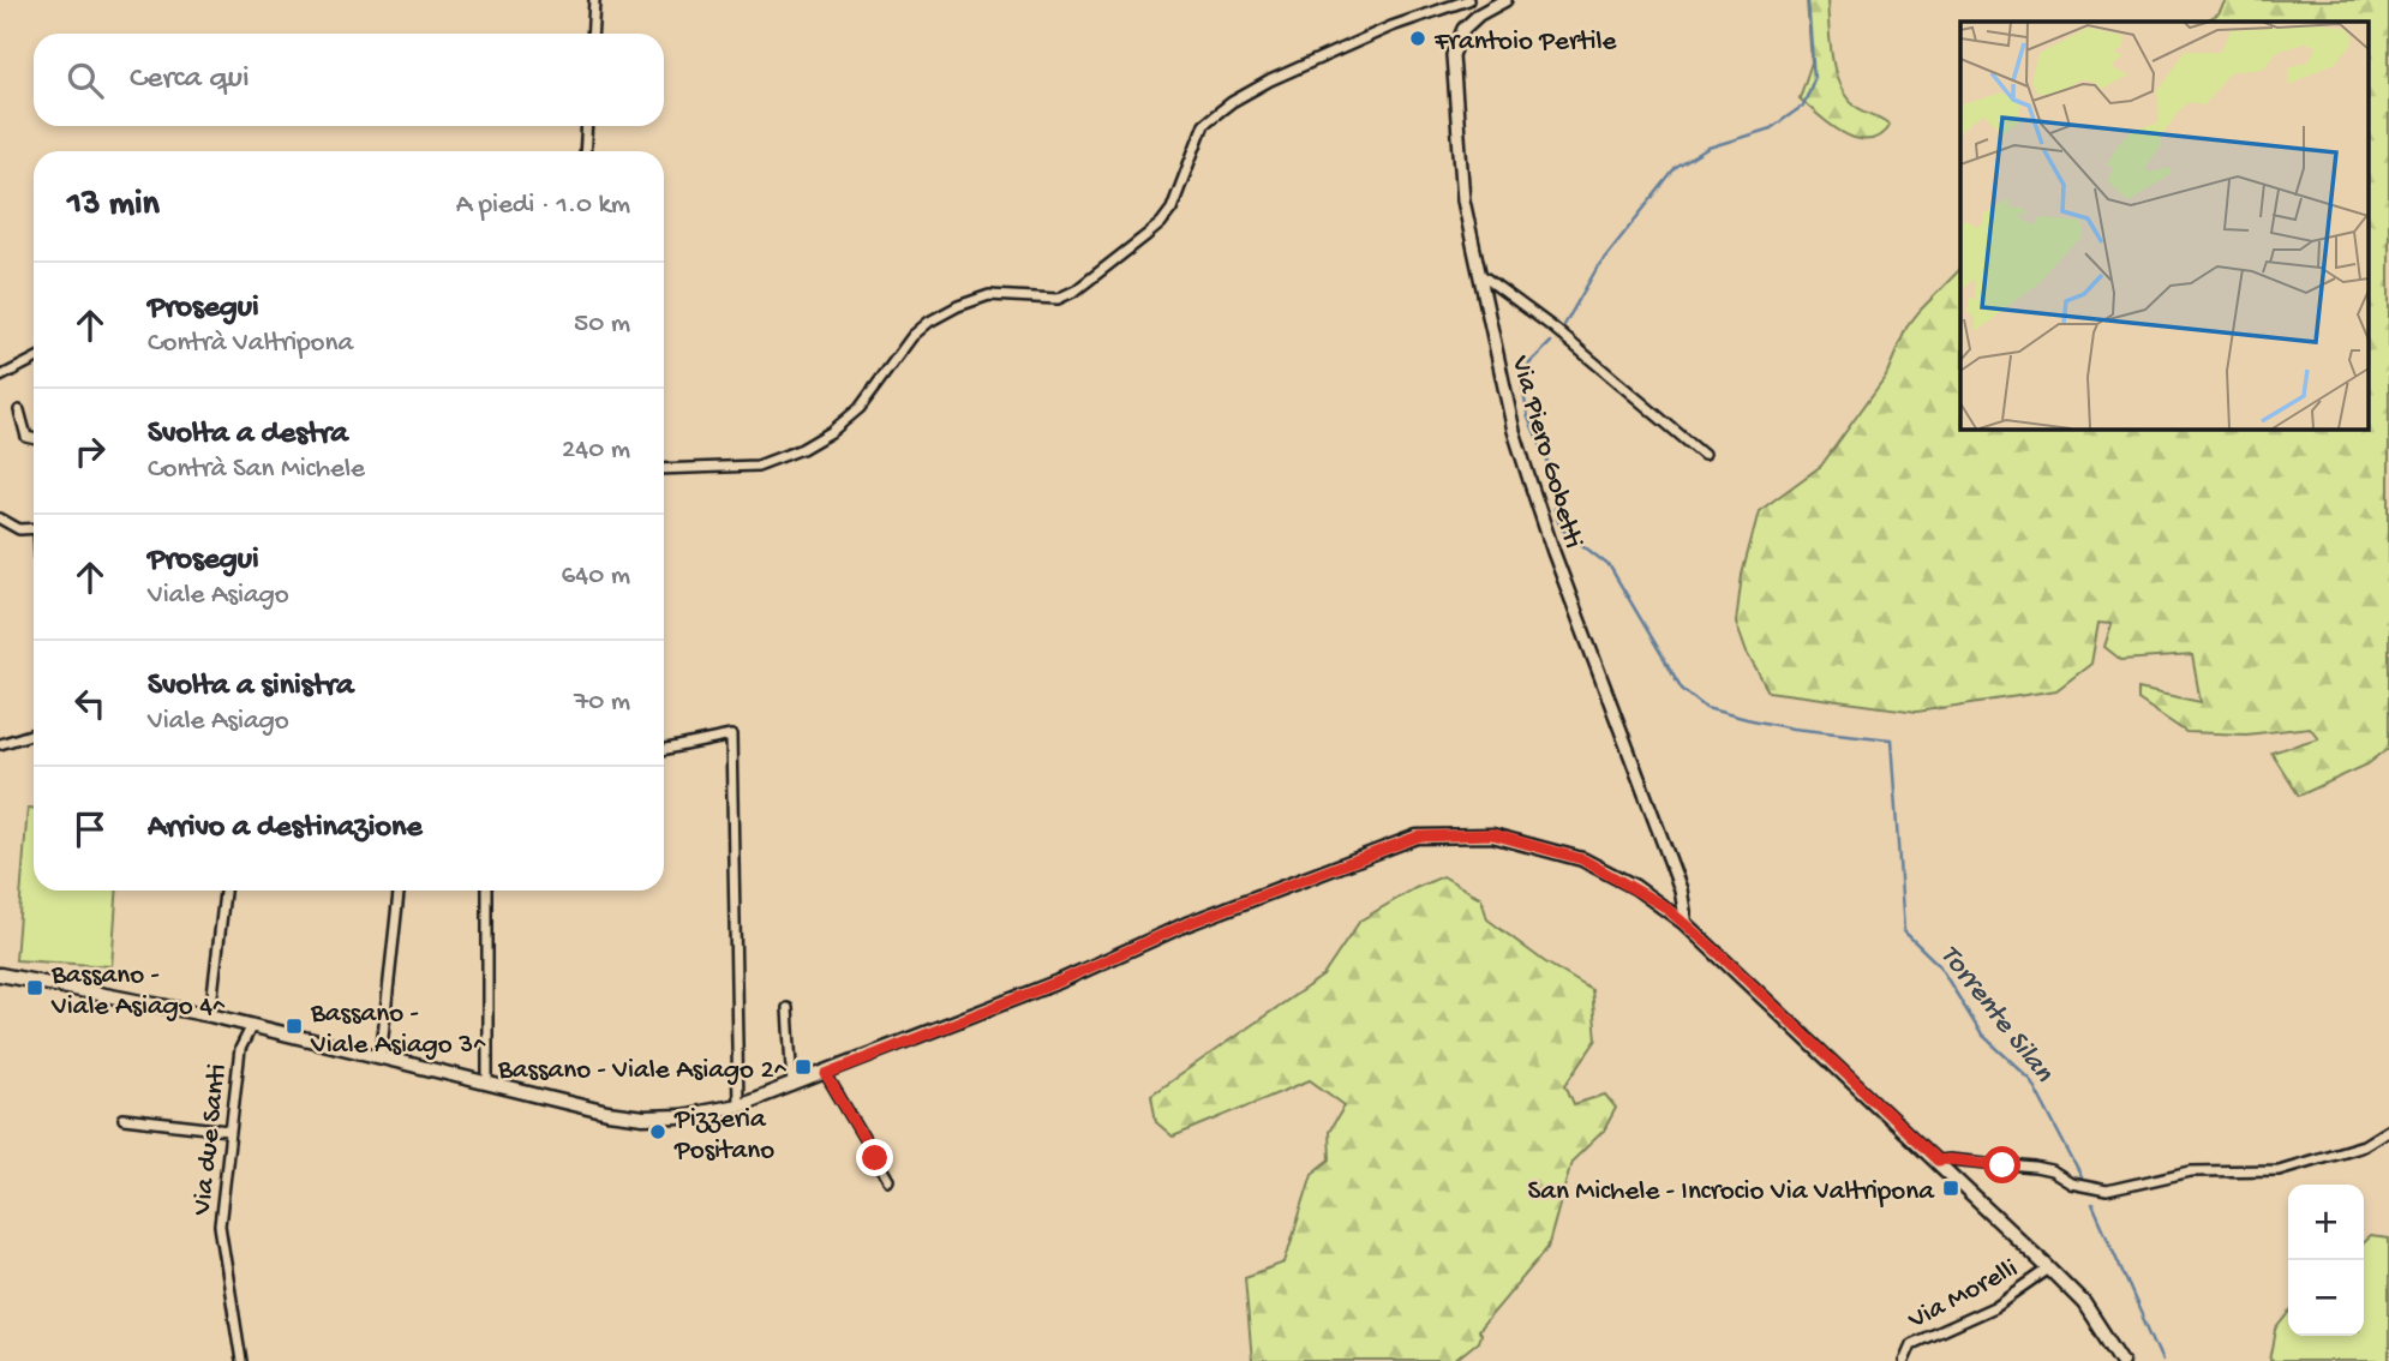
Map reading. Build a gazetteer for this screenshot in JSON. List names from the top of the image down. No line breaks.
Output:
{"streets":{"street":["Via Piero Gobetti","Via due Santi","Via Morelli"]},"water":["Torrente Silan"],"places":{"other":["Frantoio Pertile","Pizzeria Positano"],"transit":["Bassano - Viale Asiago 4^","Bassano - Viale Asiago 3^","Bassano - Viale Asiago 2^","San Michele - Incrocio Via Valtripona"]},"page":{"search":"Cerca qui","heading":["13 min","A piedi · 1.0 km"],"list":[["Prosegui","Contrà Valtripona","50 m"],["Svolta a destra","Contrà San Michele","240 m"],["Prosegui","Viale Asiago","640 m"],["Svolta a sinistra","Viale Asiago","70 m"],"Arrivo a destinazione"],"map_buttons":["+","−"]}}
